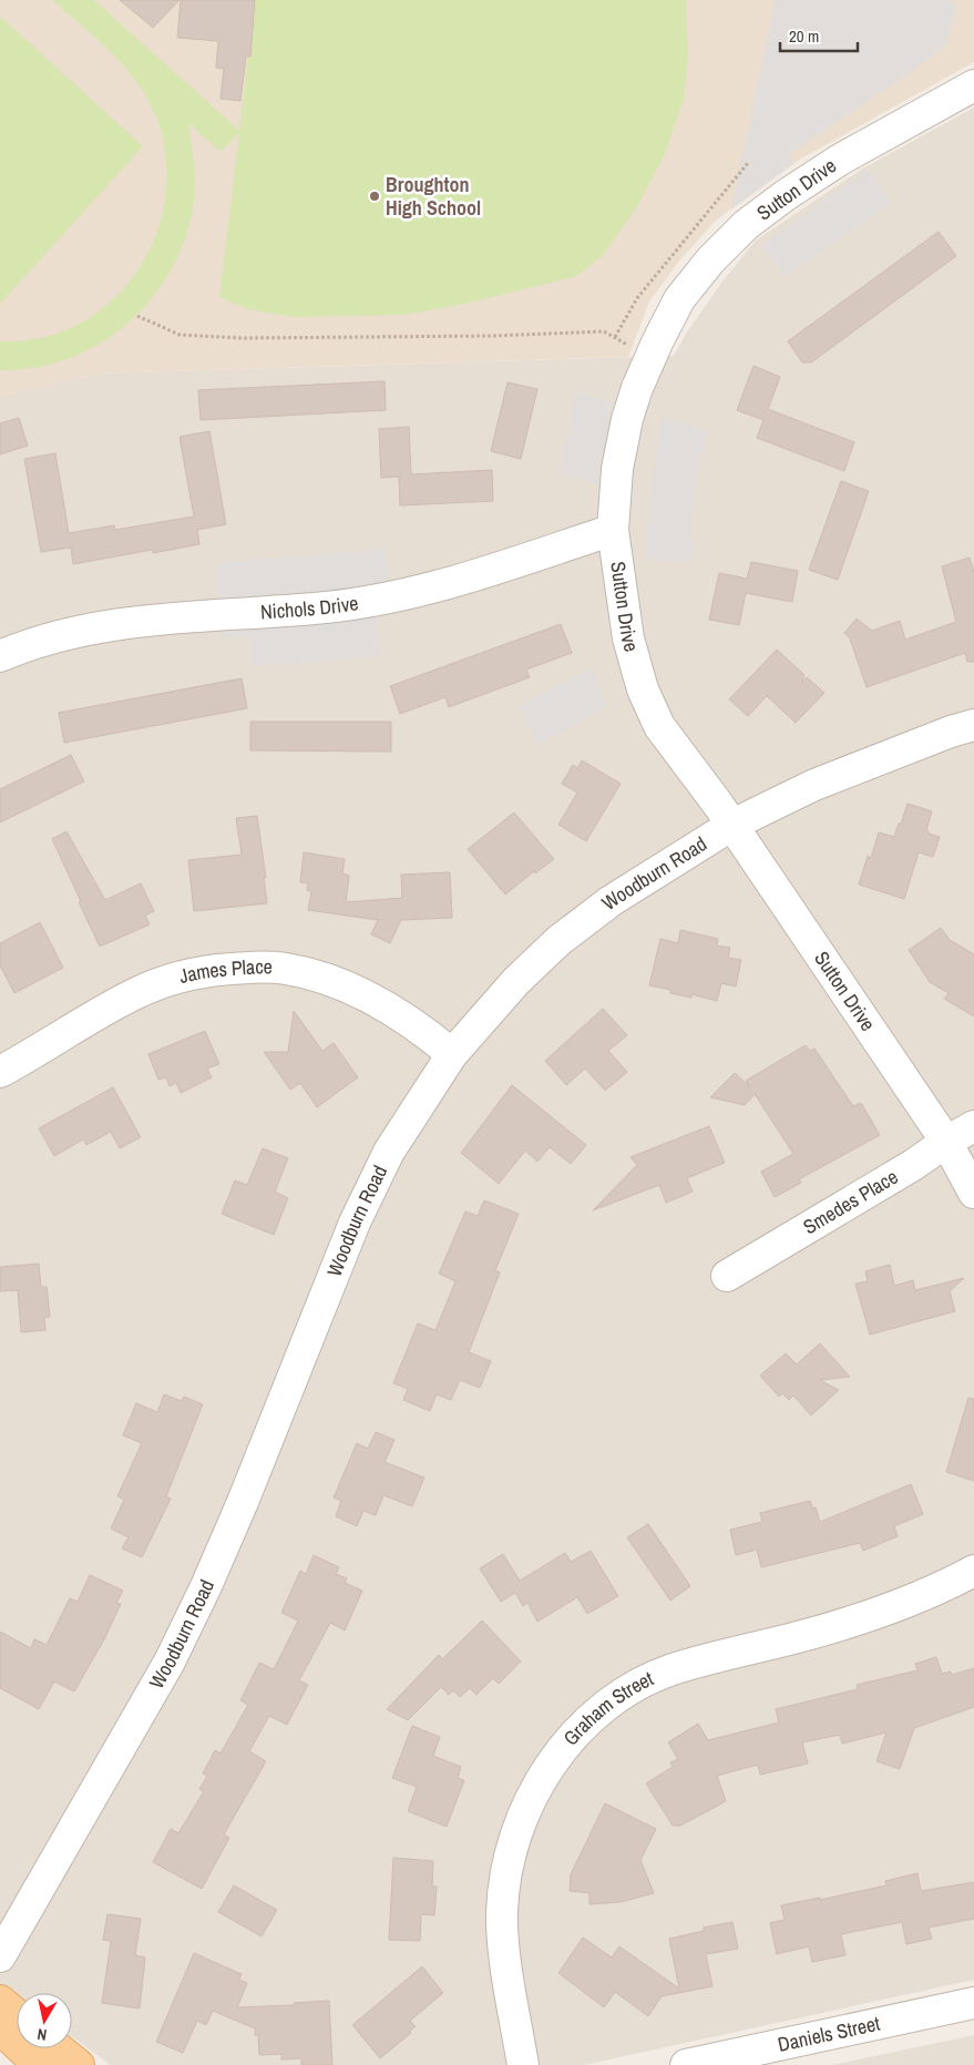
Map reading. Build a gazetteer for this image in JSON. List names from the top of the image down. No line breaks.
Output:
{"streets":{"street":["Sutton Drive","Nichols Drive","Woodburn Road","James Place","Smedes Place","Graham Street","Daniels Street"]},"crossings":[["Sutton Drive","Nichols Drive"],["Sutton Drive","Woodburn Road"],["Sutton Drive","Smedes Place"],["Woodburn Road","James Place"]],"places":["Broughton High School"],"scale_bar":"20 m","north":"bottom"}
